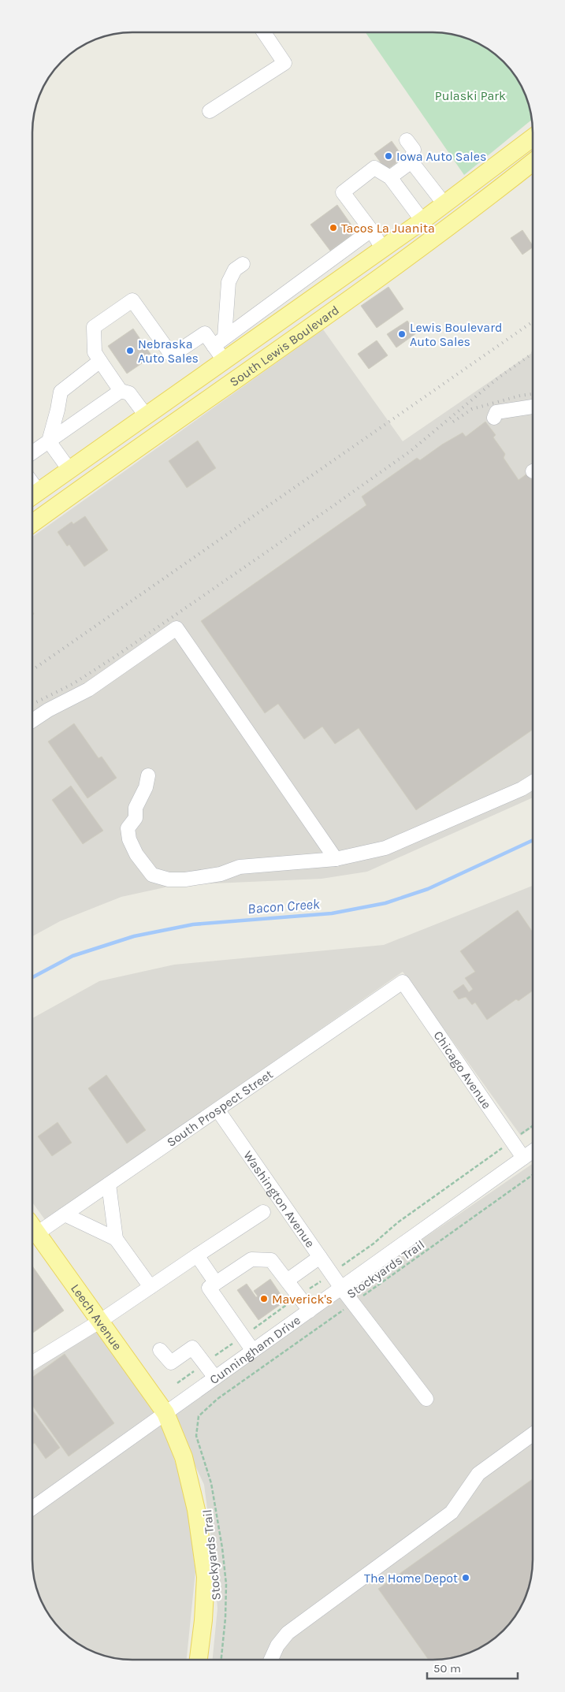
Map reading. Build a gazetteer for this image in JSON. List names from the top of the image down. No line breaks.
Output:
{"streets":{"main road":["South Lewis Boulevard","Leech Avenue"],"street":["Chicago Avenue","South Prospect Street","Washington Avenue","Cunningham Drive"],"path":["Stockyards Trail"]},"crossings":[["Chicago Avenue","South Prospect Street"],["Chicago Avenue","Cunningham Drive"],["South Prospect Street","Washington Avenue"],["South Prospect Street","Leech Avenue"],["Washington Avenue","Stockyards Trail"],["Washington Avenue","Cunningham Drive"],["Leech Avenue","Cunningham Drive"]],"water":["Bacon Creek"],"parks":["Pulaski Park"],"places":["Iowa Auto Sales","Tacos La Juanita","Lewis Boulevard Auto Sales","Nebraska Auto Sales","Maverick's","The Home Depot"],"scale_bar":"50 m"}
